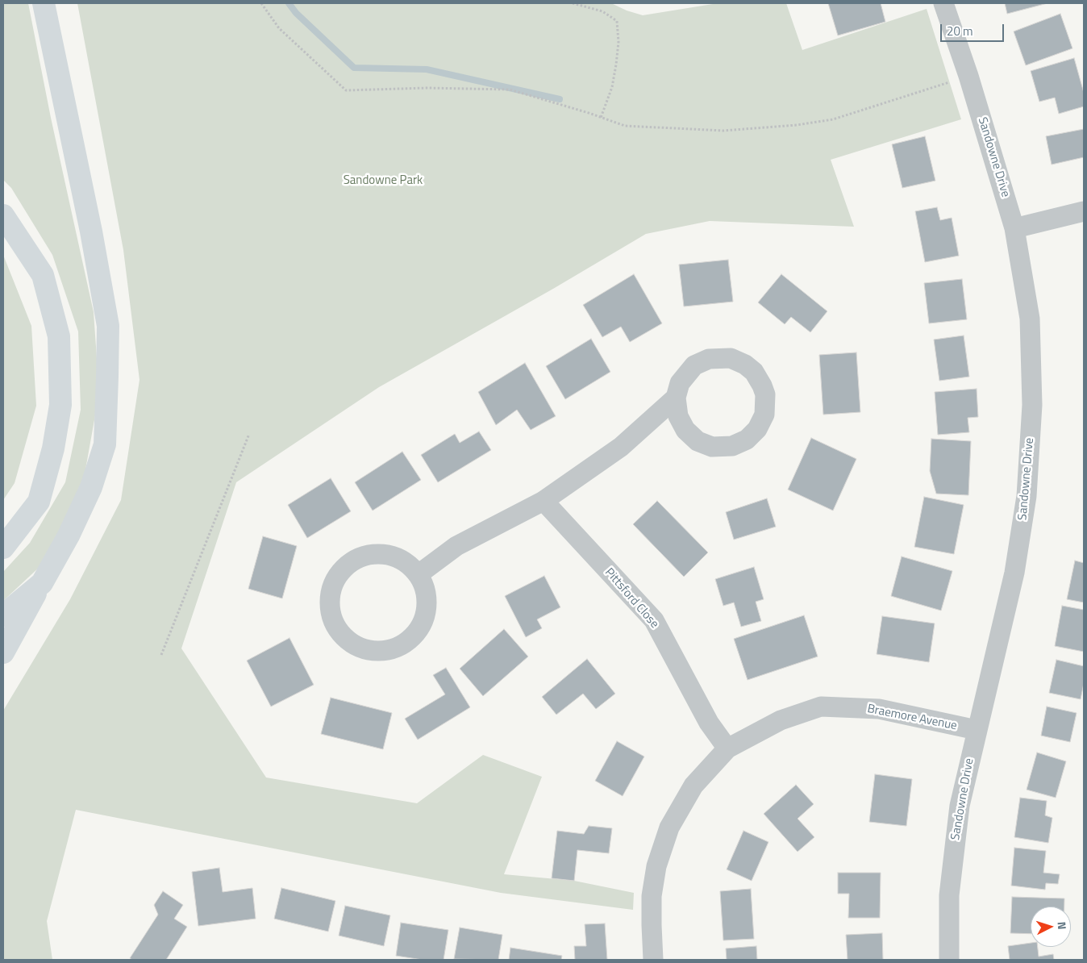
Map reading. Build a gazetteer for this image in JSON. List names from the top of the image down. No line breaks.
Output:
{"streets":{"street":["Sandowne Drive","Pittsford Close","Braemore Avenue"]},"crossings":[["Sandowne Drive","Braemore Avenue"],["Pittsford Close","Braemore Avenue"]],"parks":["Sandowne Park"],"scale_bar":"20 m","north":"right"}
